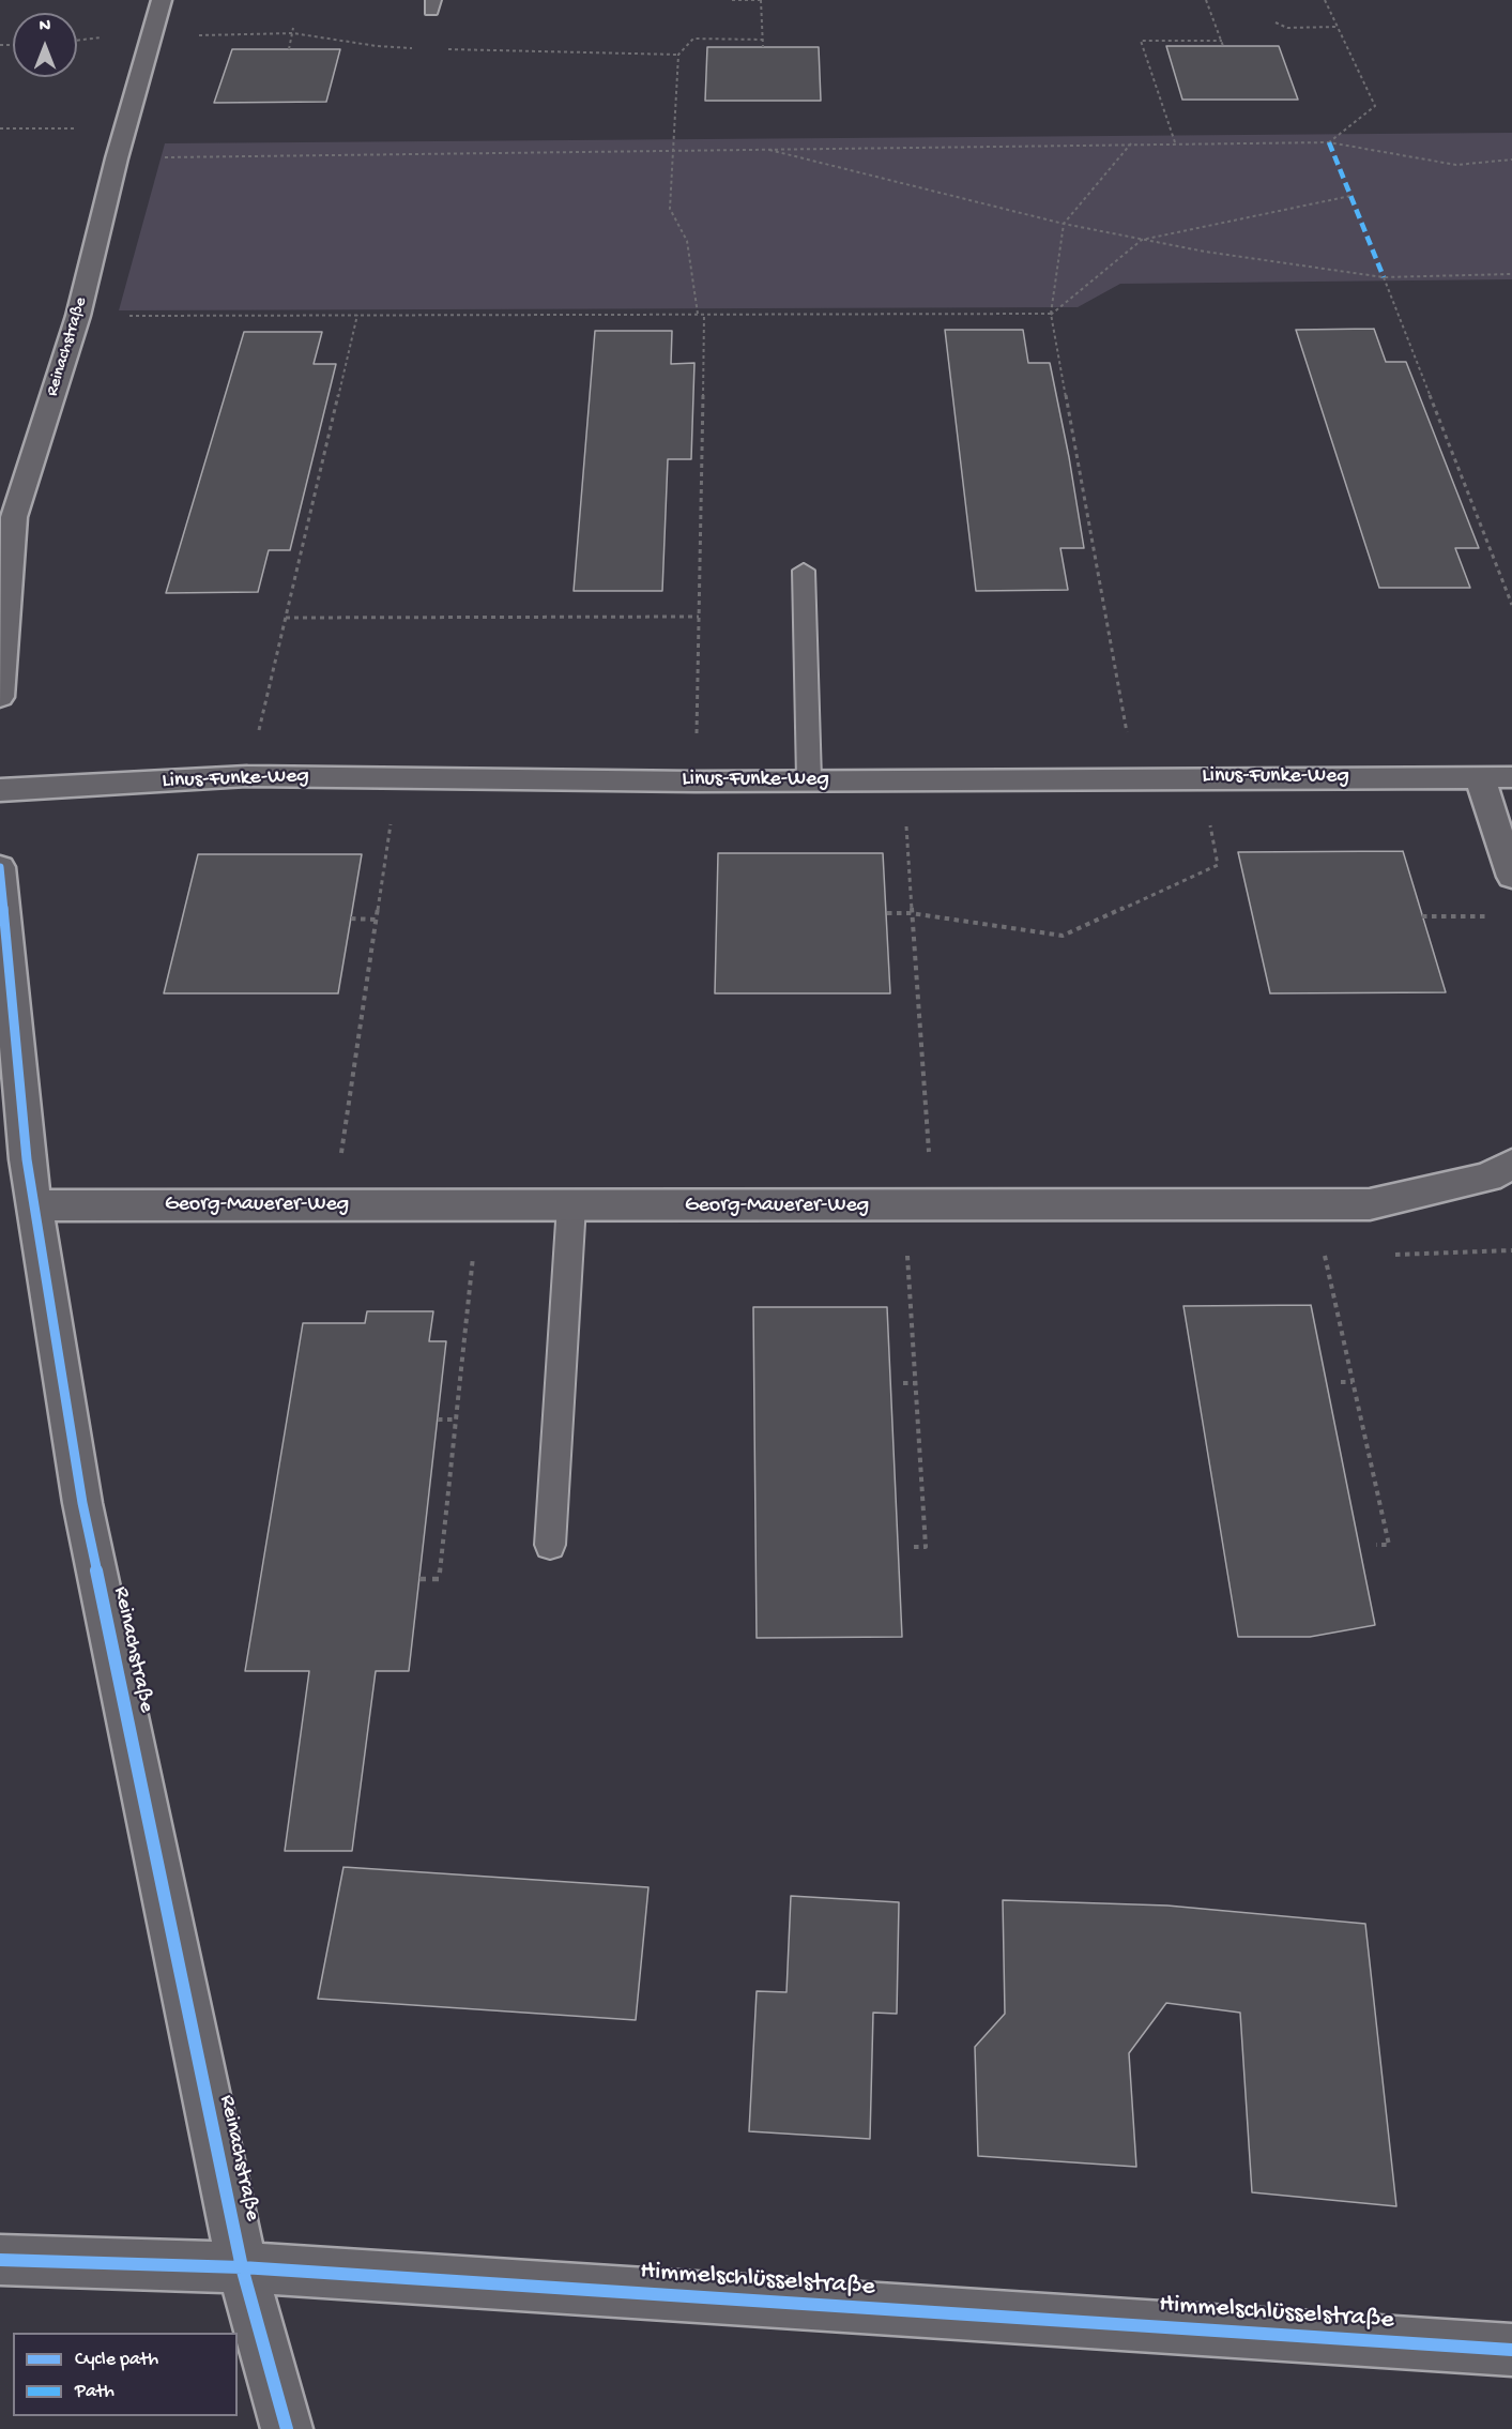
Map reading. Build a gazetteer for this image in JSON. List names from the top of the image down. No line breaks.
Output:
{"streets":{"street":["Reinachstraße","Linus-Funke-Weg","Georg-Mauerer-Weg","Himmelschlüsselstraße"]},"crossings":[["Reinachstraße","Georg-Mauerer-Weg"],["Reinachstraße","Himmelschlüsselstraße"]],"legend":["Cycle path","Path"],"north":"top"}
